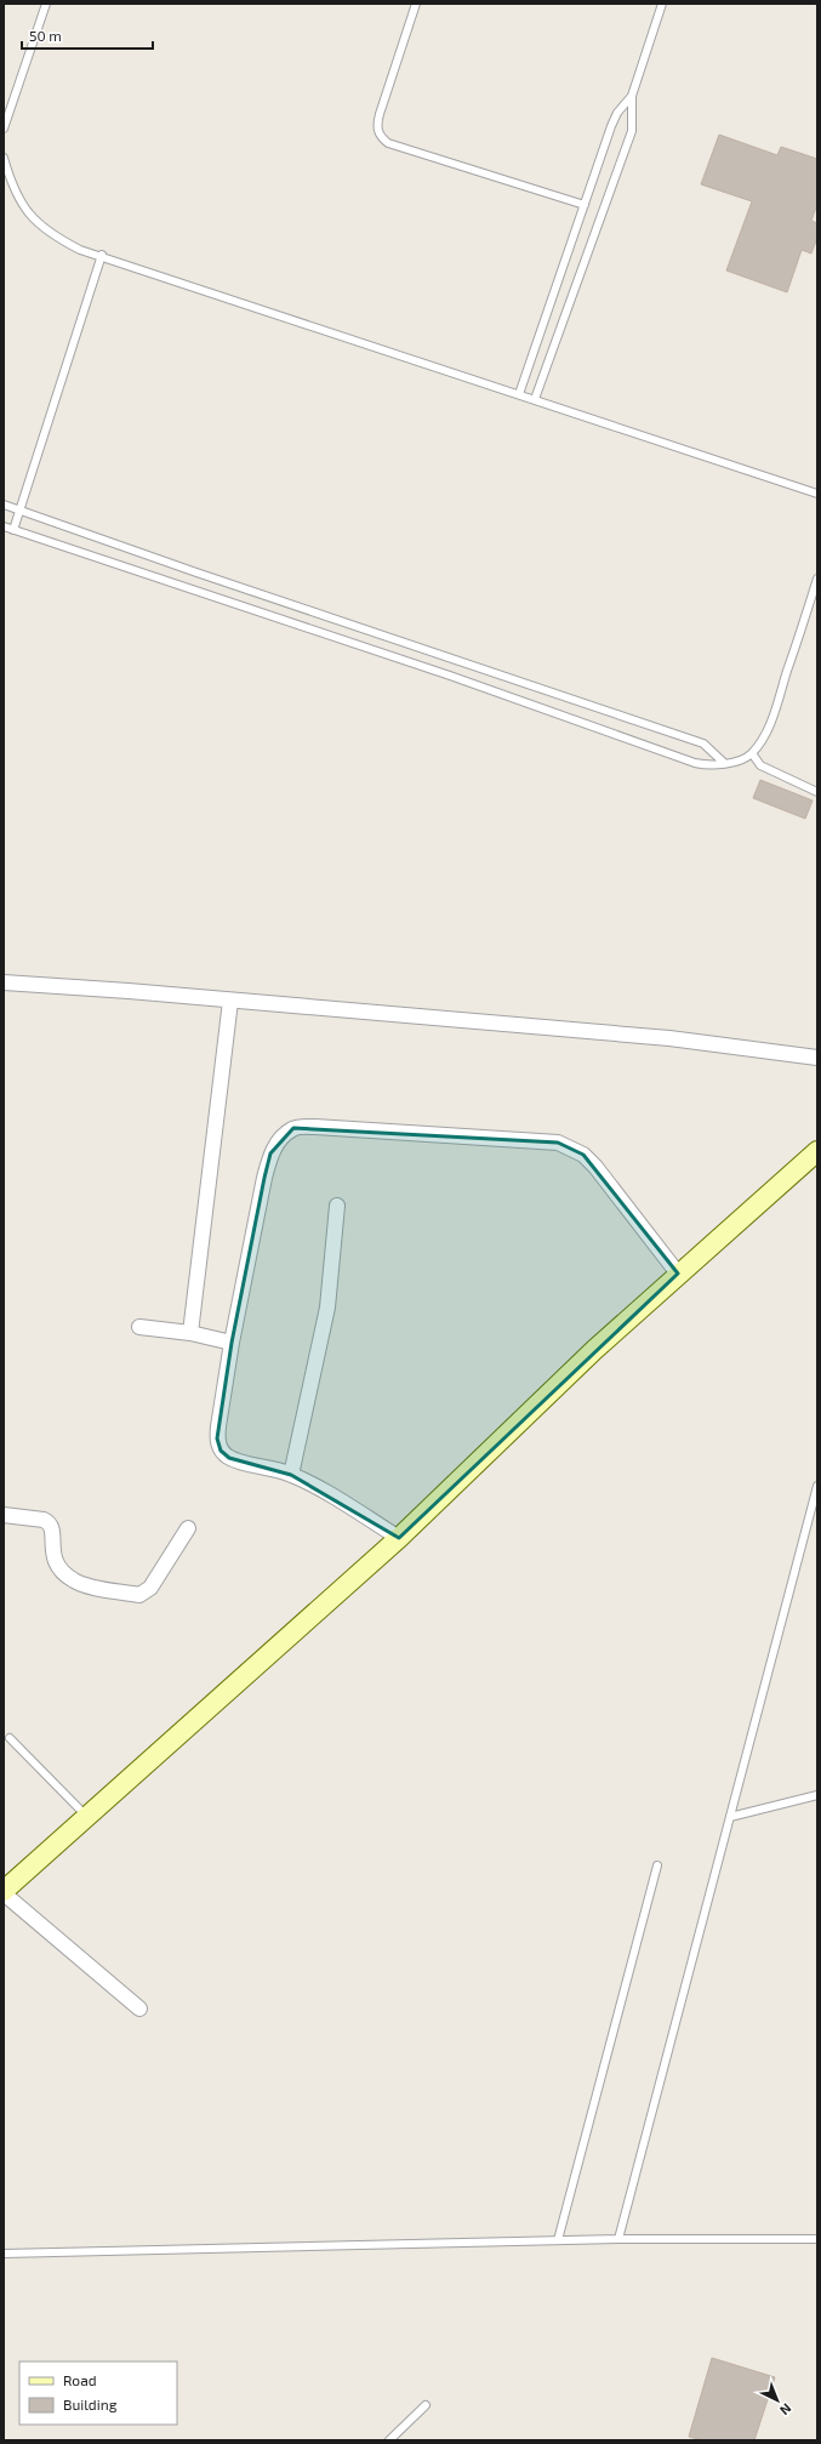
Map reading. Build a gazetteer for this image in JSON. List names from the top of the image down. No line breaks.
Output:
{"legend":["Road","Building"],"scale_bar":"50 m","north":"bottom right"}
